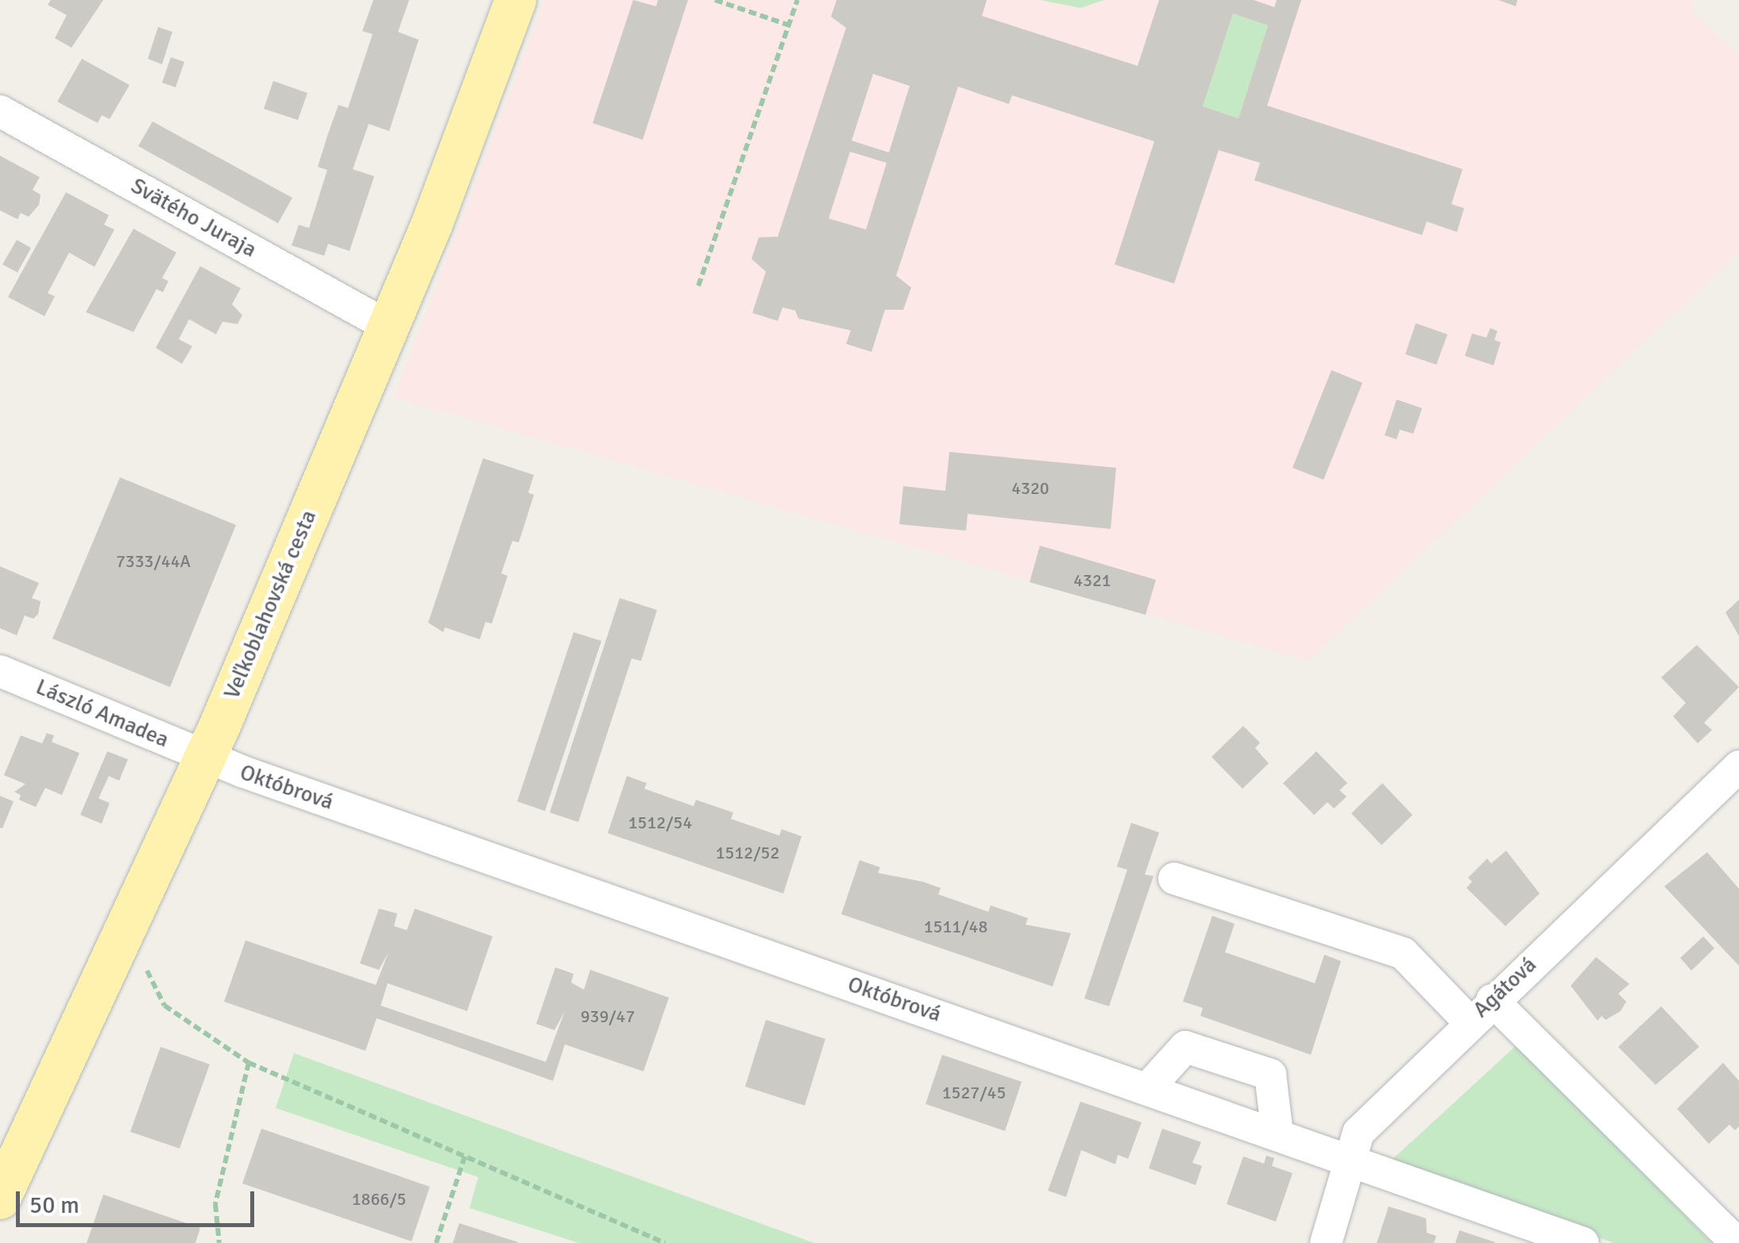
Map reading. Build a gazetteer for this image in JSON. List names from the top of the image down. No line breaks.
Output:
{"streets":{"main road":["Veľkoblahovská cesta"],"street":["Svätého Juraja","László Amadea","Októbrová","Agátová"]},"crossings":[["Svätého Juraja","Veľkoblahovská cesta"],["Veľkoblahovská cesta","László Amadea"],["Veľkoblahovská cesta","Októbrová"],["László Amadea","Októbrová"],["Októbrová","Agátová"]],"house_numbers":["4320","7333/44A","4321","1512/54","1512/52","1511/48","939/47","1527/45","1866/5"],"scale_bar":"50 m"}
